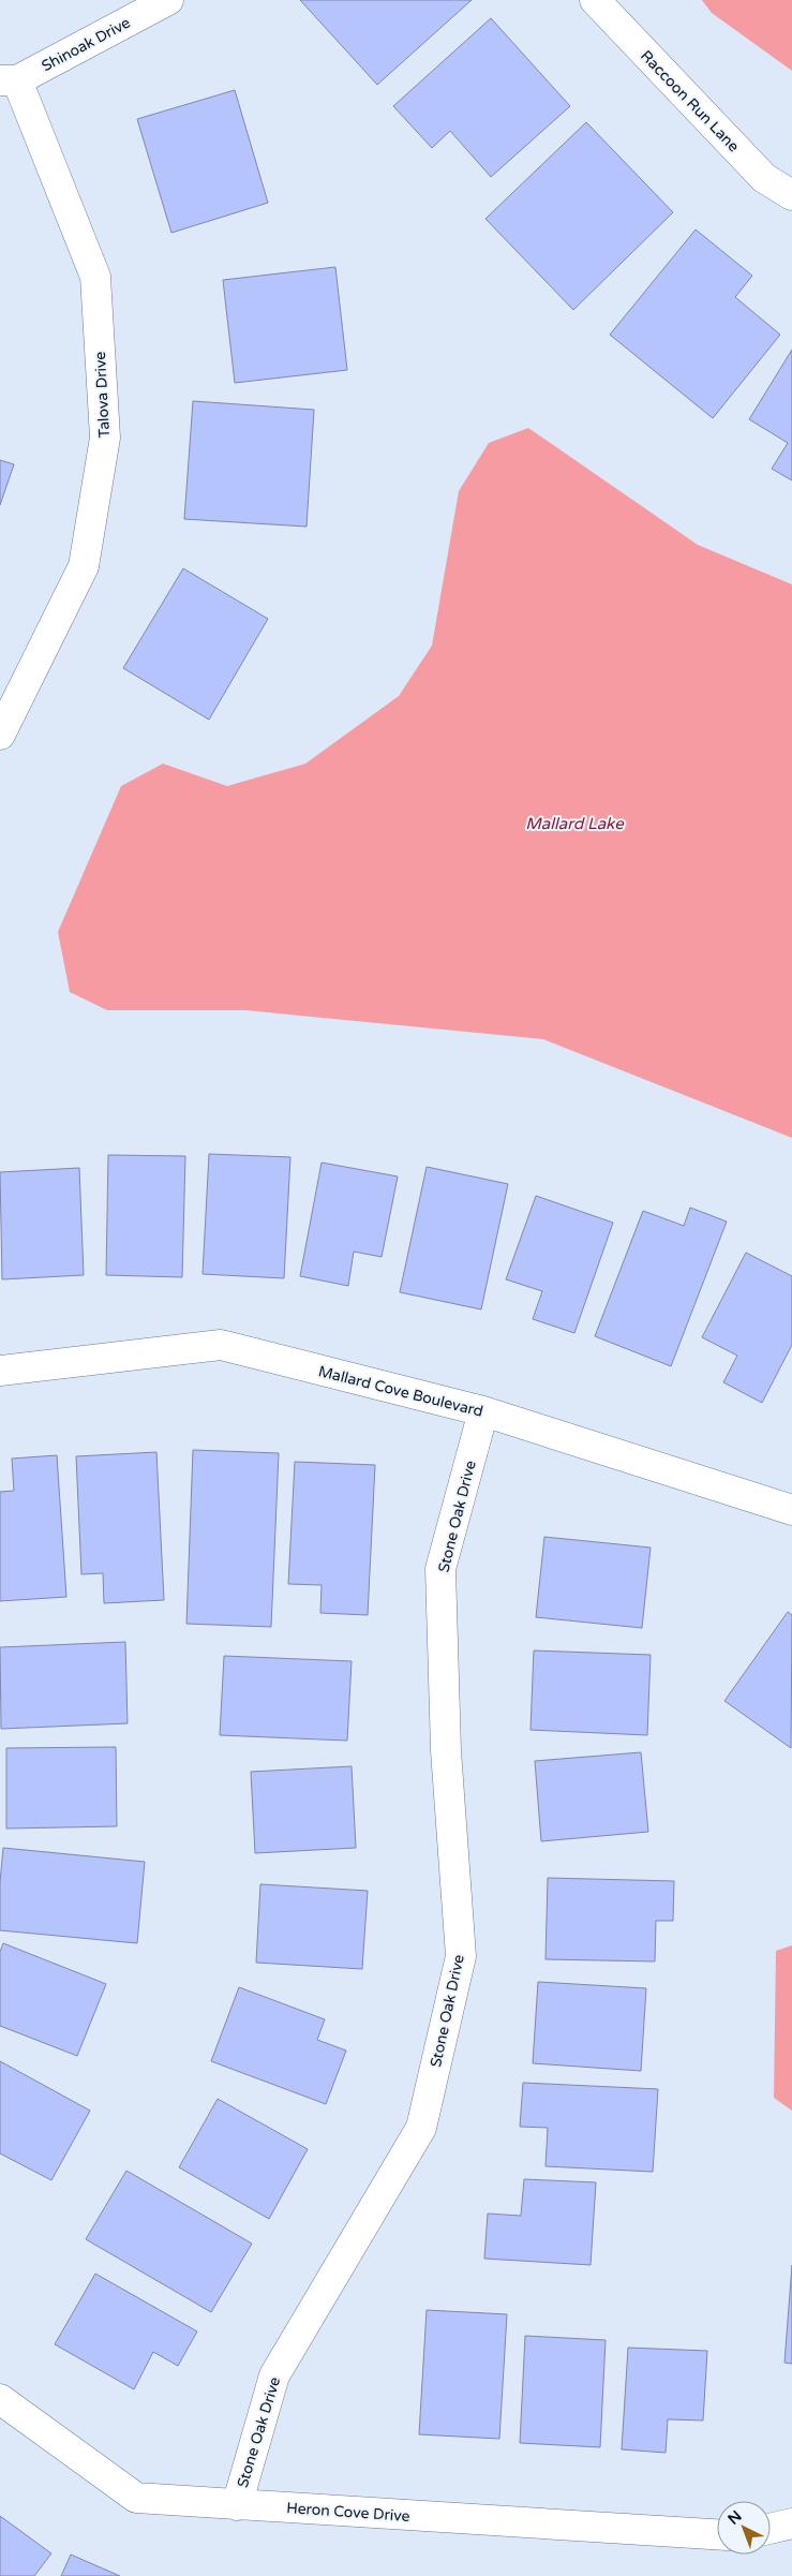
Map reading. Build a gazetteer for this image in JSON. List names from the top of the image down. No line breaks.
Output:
{"streets":{"street":["Shinoak Drive","Raccoon Run Lane","Talova Drive","Mallard Cove Boulevard","Stone Oak Drive","Heron Cove Drive"]},"crossings":[["Shinoak Drive","Talova Drive"],["Mallard Cove Boulevard","Stone Oak Drive"],["Stone Oak Drive","Heron Cove Drive"]],"water":["Mallard Lake"],"north":"top left"}
